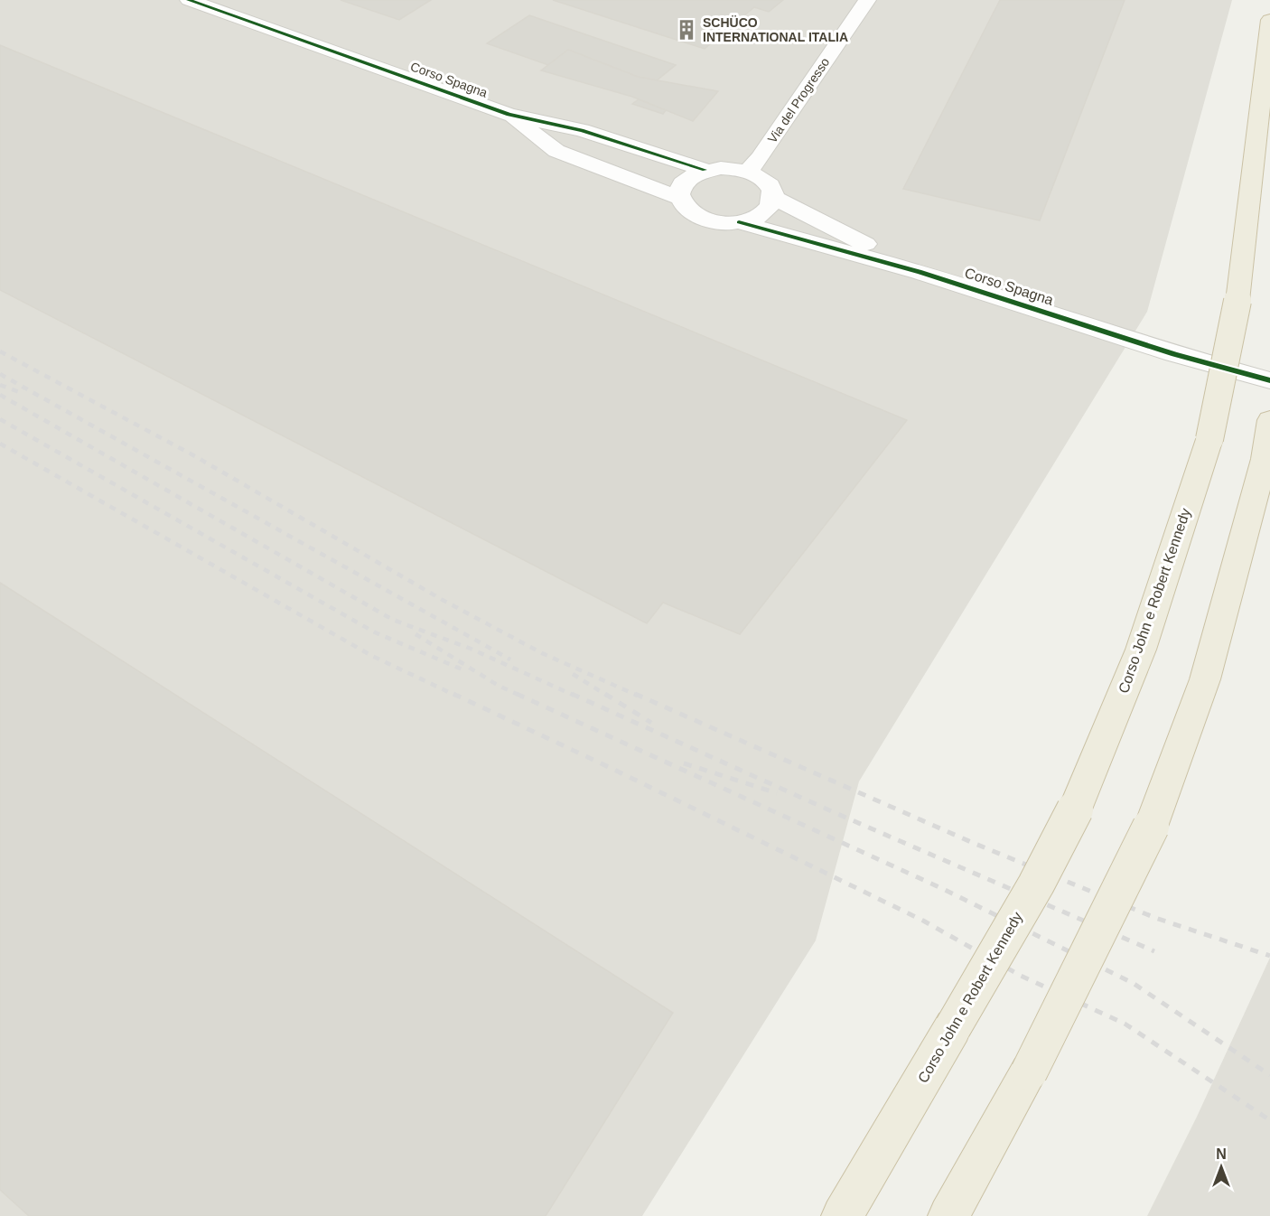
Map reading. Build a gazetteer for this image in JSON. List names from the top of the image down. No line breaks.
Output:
{"streets":{"highway":["Corso John e Robert Kennedy"],"street":["Corso Spagna","Via del Progresso"]},"crossings":[["Corso Spagna","Via del Progresso"]],"places":{"building":["SCHÜCO INTERNATIONAL ITALIA"]},"north":"top"}
